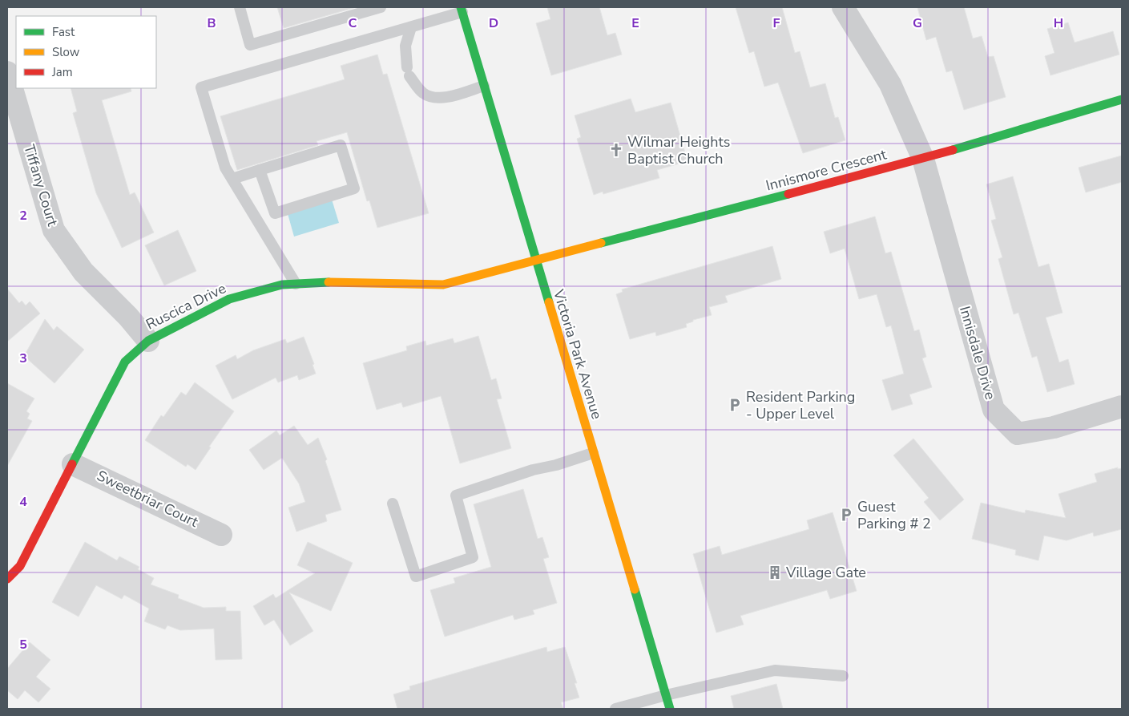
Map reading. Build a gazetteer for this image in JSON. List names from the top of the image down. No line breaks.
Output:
{"streets":{"street":["Innismore Crescent","Tiffany Court","Ruscica Drive","Innisdale Drive","Victoria Park Avenue","Sweetbriar Court"]},"crossings":[["Innismore Crescent","Ruscica Drive"],["Innismore Crescent","Innisdale Drive"],["Innismore Crescent","Victoria Park Avenue"],["Tiffany Court","Ruscica Drive"],["Ruscica Drive","Victoria Park Avenue"],["Ruscica Drive","Sweetbriar Court"]],"places":{"church":["Wilmar Heights Baptist Church"],"parking":["Resident Parking - Upper Level","Guest Parking # 2"],"building":["Village Gate"]},"legend":["Fast","Slow","Jam"],"grid":{"columns":["B","C","D","E","F","G","H"],"rows":["2","3","4","5"]}}
